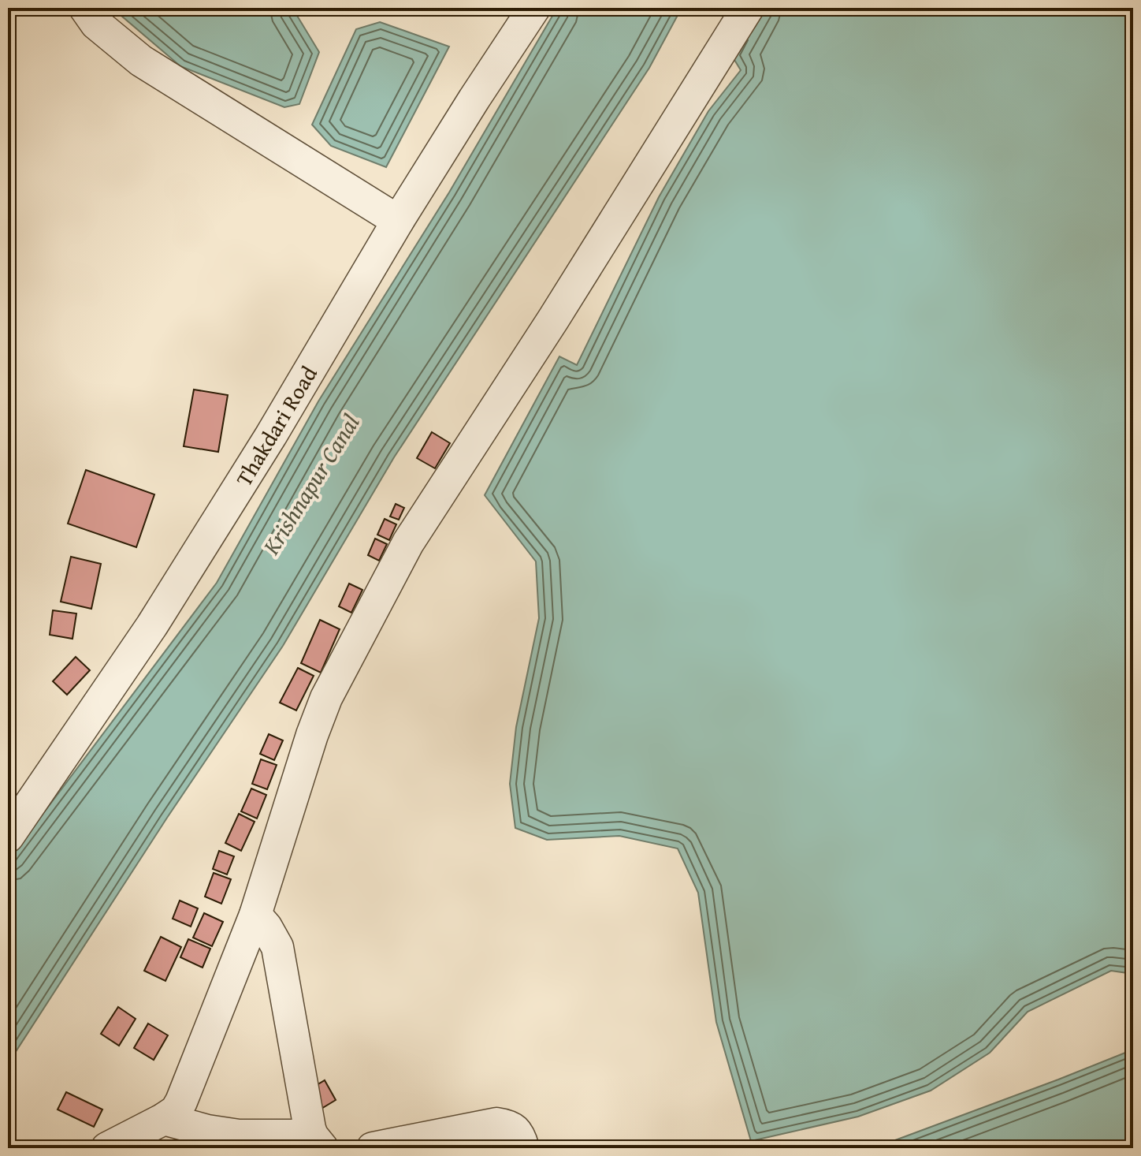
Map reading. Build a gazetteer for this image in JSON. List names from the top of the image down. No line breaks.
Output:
{"streets":{"street":["Thakdari Road"]},"water":["Krishnapur Canal"]}
